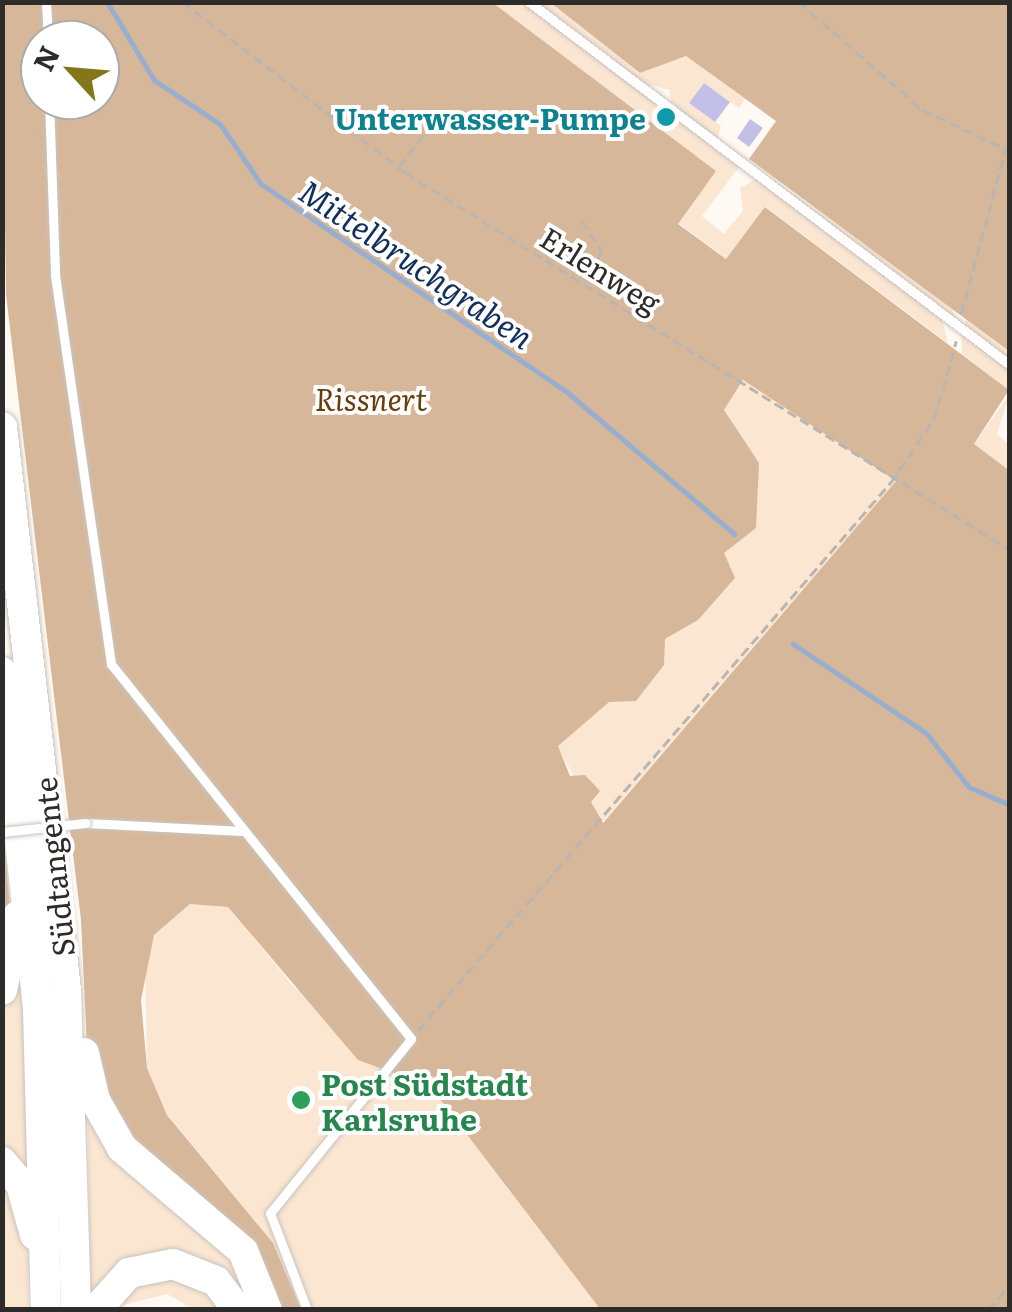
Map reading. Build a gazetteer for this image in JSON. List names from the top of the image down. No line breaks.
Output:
{"streets":{"highway":["Südtangente"],"path":["Erlenweg"]},"water":["Mittelbruchgraben"],"parks":["Rissnert"],"places":["Unterwasser-Pumpe","Post Südstadt Karlsruhe"],"north":"top left"}
